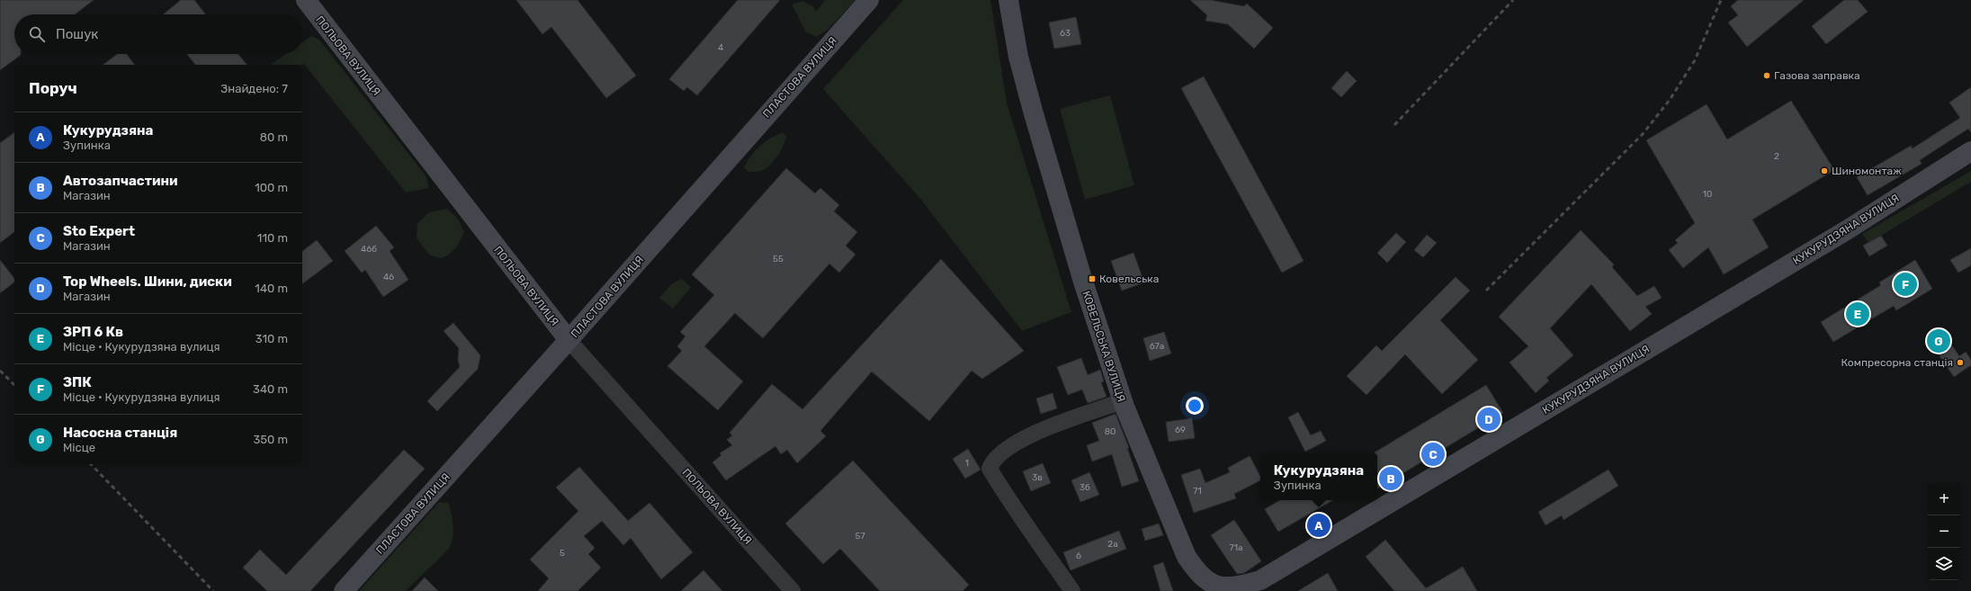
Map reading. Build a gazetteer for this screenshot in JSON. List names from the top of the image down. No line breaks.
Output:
{"streets":{"main road":["ПОЛЬОВА ВУЛИЦЯ","ПЛАСТОВА ВУЛИЦЯ","КУКУРУДЗЯНА ВУЛИЦЯ","КОВЕЛЬСЬКА ВУЛИЦЯ"]},"crossings":[["ПОЛЬОВА ВУЛИЦЯ","ПЛАСТОВА ВУЛИЦЯ"],["КУКУРУДЗЯНА ВУЛИЦЯ","КОВЕЛЬСЬКА ВУЛИЦЯ"]],"places":{"other":["Газова заправка","Шиномонтаж","Компресорна станція"],"transit":["Ковельська"]},"house_numbers":["63","4","2","10","46б","55","46","67а","69","80","1","3в","3б","71","57","2а","71а","5","6"],"page":{"search":"Пошук","heading":["Поруч","Знайдено: 7"],"list":[{"mark":"A","name":"Кукурудзяна","note":"Зупинка","value":"80 m"},{"mark":"B","name":"Автозапчастини","note":"Магазин","value":"100 m"},{"mark":"C","name":"Sto Expert","note":"Магазин","value":"110 m"},{"mark":"D","name":"Top Wheels. Шини, диски","note":"Магазин","value":"140 m"},{"mark":"E","name":"ЗРП 6 Кв","note":"Місце · Кукурудзяна вулиця","value":"310 m"},{"mark":"F","name":"ЗПК","note":"Місце · Кукурудзяна вулиця","value":"340 m"},{"mark":"G","name":"Насосна станція","note":"Місце","value":"350 m"}],"pins":["F","E","G","D","C","B","A"],"popup":["Кукурудзяна","Зупинка"],"map_buttons":["+","−"]}}
